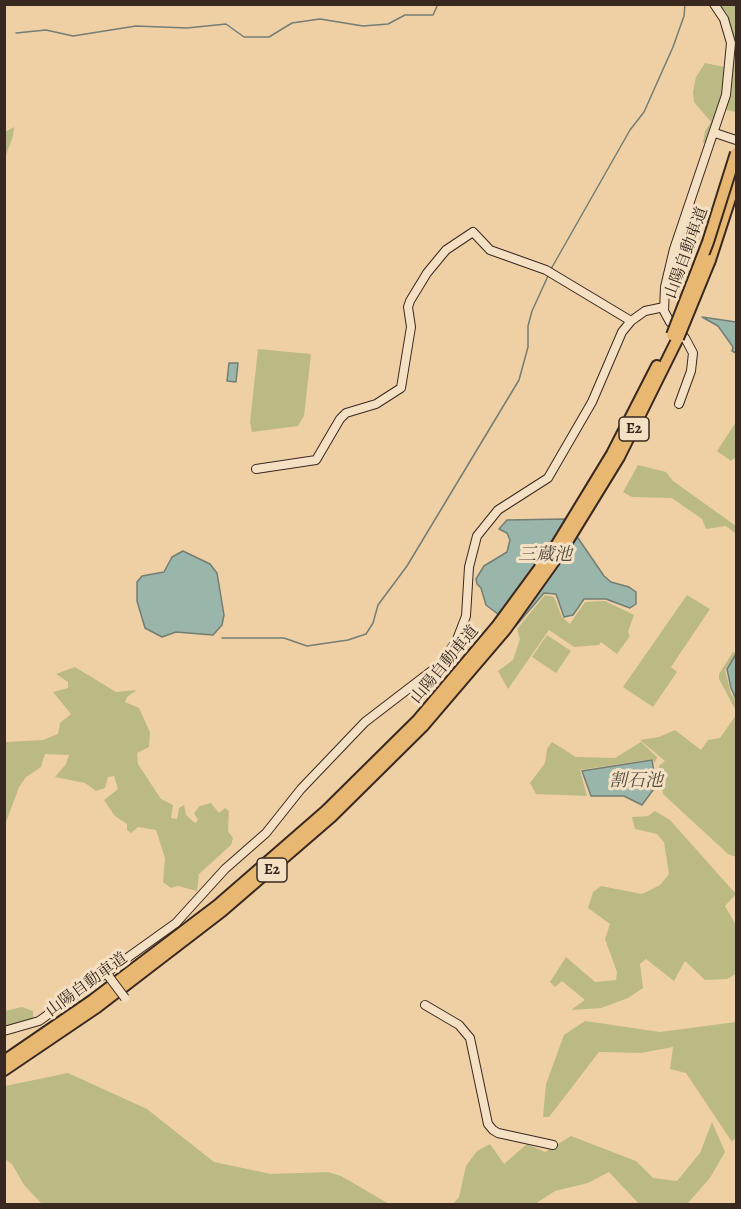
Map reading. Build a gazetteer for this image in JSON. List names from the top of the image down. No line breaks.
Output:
{"streets":{"highway":["山陽自動車道","E2"]},"water":["三蔵池","割石池"]}
